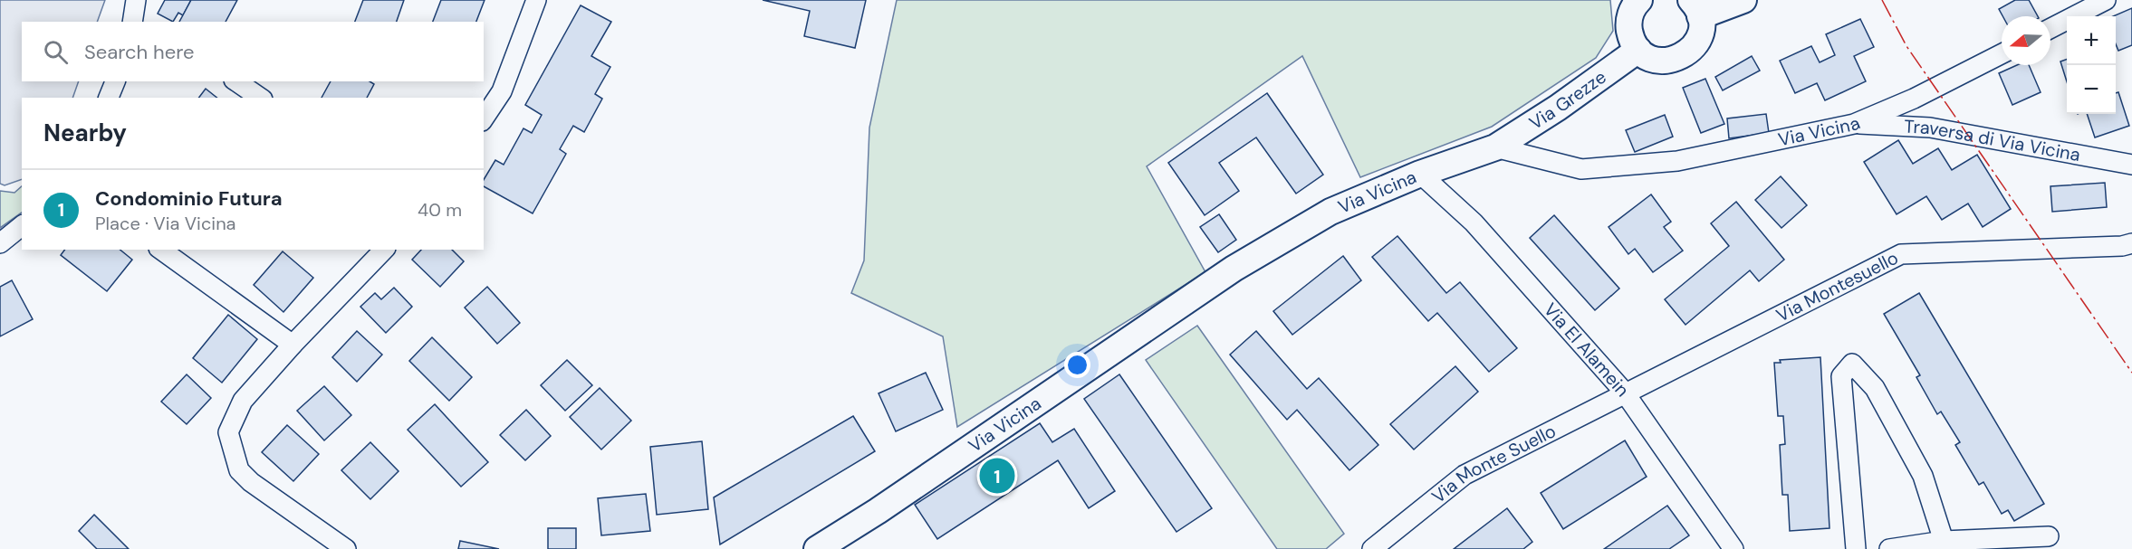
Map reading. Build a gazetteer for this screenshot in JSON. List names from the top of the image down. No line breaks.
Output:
{"streets":{"street":["Via Grezze","Via Vicina","Traversa di Via Vicina","Via Montesuello","Via El Alamein","Via Monte Suello"]},"crossings":[["Via Grezze","Via Vicina"],["Via Vicina","Traversa di Via Vicina"],["Via Vicina","Via El Alamein"],["Via Montesuello","Via El Alamein"],["Via Montesuello","Via Monte Suello"],["Via El Alamein","Via Monte Suello"]],"north":"left","page":{"map_buttons":["+","−"],"search":"Search here","heading":"Nearby","list":[{"mark":"1","name":"Condominio Futura","note":"Place · Via Vicina","value":"40 m"}],"pins":"1"}}
